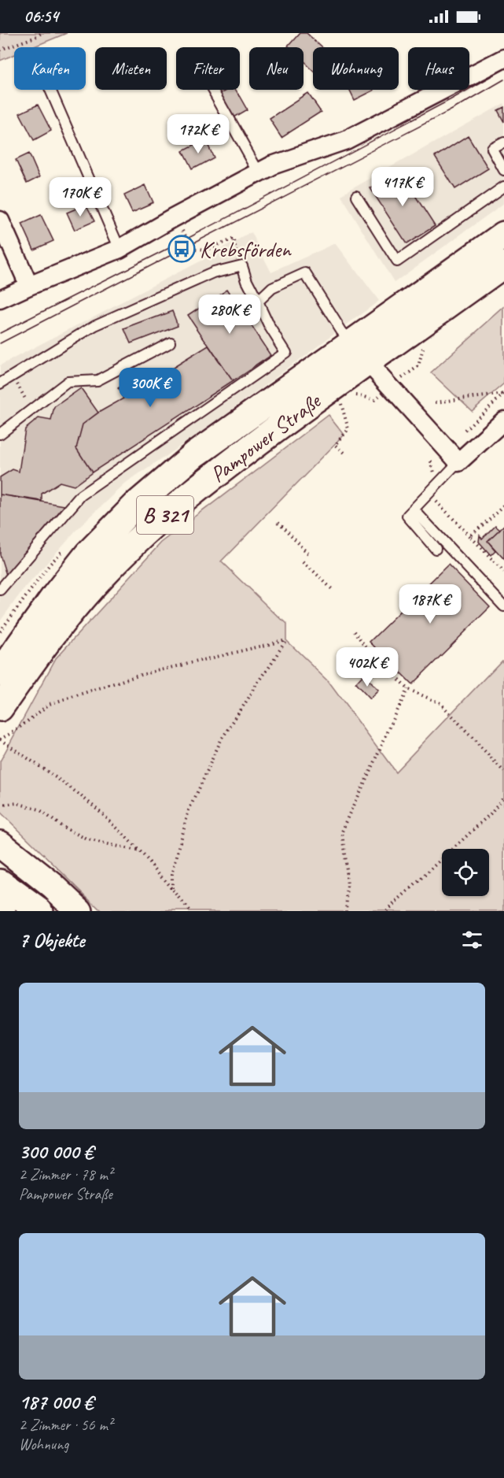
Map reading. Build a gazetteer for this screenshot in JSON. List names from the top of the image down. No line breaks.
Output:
{"streets":{"main road":["Pampower Straße","B 321"]},"places":{"bus stop":["Krebsförden"]},"page":{"status":"06:54","chip":["Kaufen","Mieten","Filter","Neu","Wohnung","Haus"],"price":["172K €","417K €","170K €","280K €","300K €","187K €","402K €"],"heading":"7 Objekte","list":[{"name":"300 000 €","note":"2 Zimmer · 78 m² · Pampower Straße"},{"name":"187 000 €","note":"2 Zimmer · 56 m² · Wohnung"}]}}
